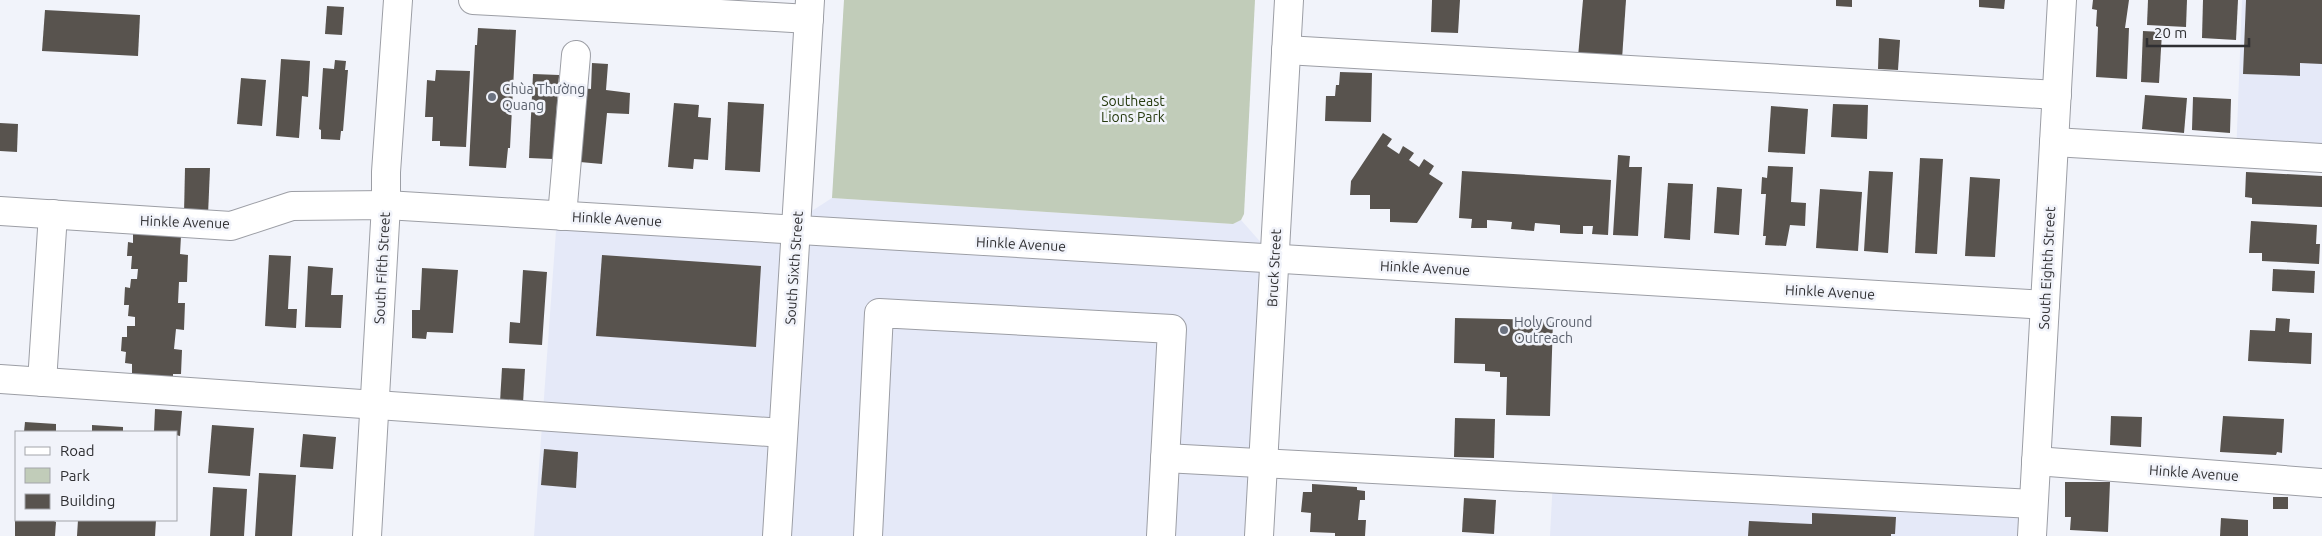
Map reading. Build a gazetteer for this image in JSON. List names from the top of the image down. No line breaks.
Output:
{"streets":{"street":["Hinkle Avenue","South Fifth Street","South Sixth Street","Bruck Street","South Eighth Street"]},"crossings":[["Hinkle Avenue","South Fifth Street"],["Hinkle Avenue","South Sixth Street"],["Hinkle Avenue","Bruck Street"],["Hinkle Avenue","South Eighth Street"]],"parks":["Southeast Lions Park"],"places":["Chùa Thường Quang","Holy Ground Outreach"],"legend":["Road","Park","Building"],"scale_bar":"20 m"}
